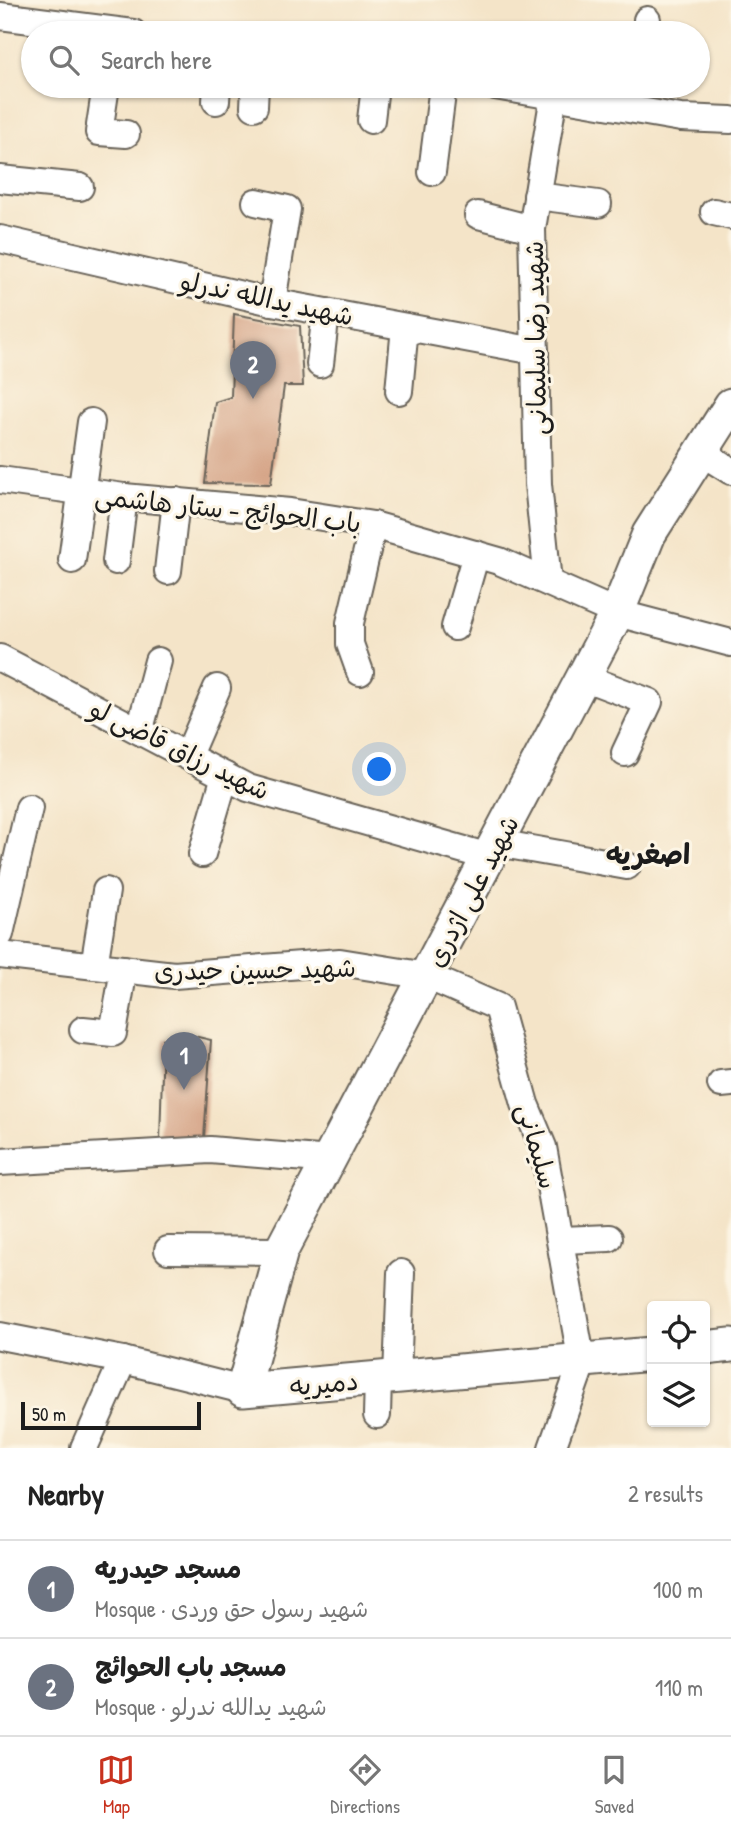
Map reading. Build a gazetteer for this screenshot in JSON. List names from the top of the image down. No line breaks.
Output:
{"streets":{"street":["شهید یدالله ندرلو","شهید رضا سلیمانی","باب الحوائج - ستار هاشمی","شهید رزاق قاضی لو","شهید علی اژدری","شهید حسین حیدری","سلیمانی","دمیریه"]},"crossings":[["شهید یدالله ندرلو","شهید رضا سلیمانی"],["شهید رضا سلیمانی","باب الحوائج - ستار هاشمی"],["باب الحوائج - ستار هاشمی","شهید علی اژدری"],["شهید رزاق قاضی لو","شهید علی اژدری"],["شهید علی اژدری","شهید حسین حیدری"],["شهید علی اژدری","سلیمانی"],["شهید علی اژدری","دمیریه"],["شهید حسین حیدری","سلیمانی"],["سلیمانی","دمیریه"]],"districts":["اصغریه"],"scale_bar":"50 m","page":{"search":"Search here","pins":["2","1"],"scale":"50 m","heading":["Nearby","2 results"],"list":[{"mark":"1","name":"مسجد حیدریه","note":"Mosque · شهید رسول حق وردی","value":"100 m"},{"mark":"2","name":"مسجد باب الحوائج","note":"Mosque · شهید یدالله ندرلو","value":"110 m"}],"nav":["Map","Directions","Saved"]}}
